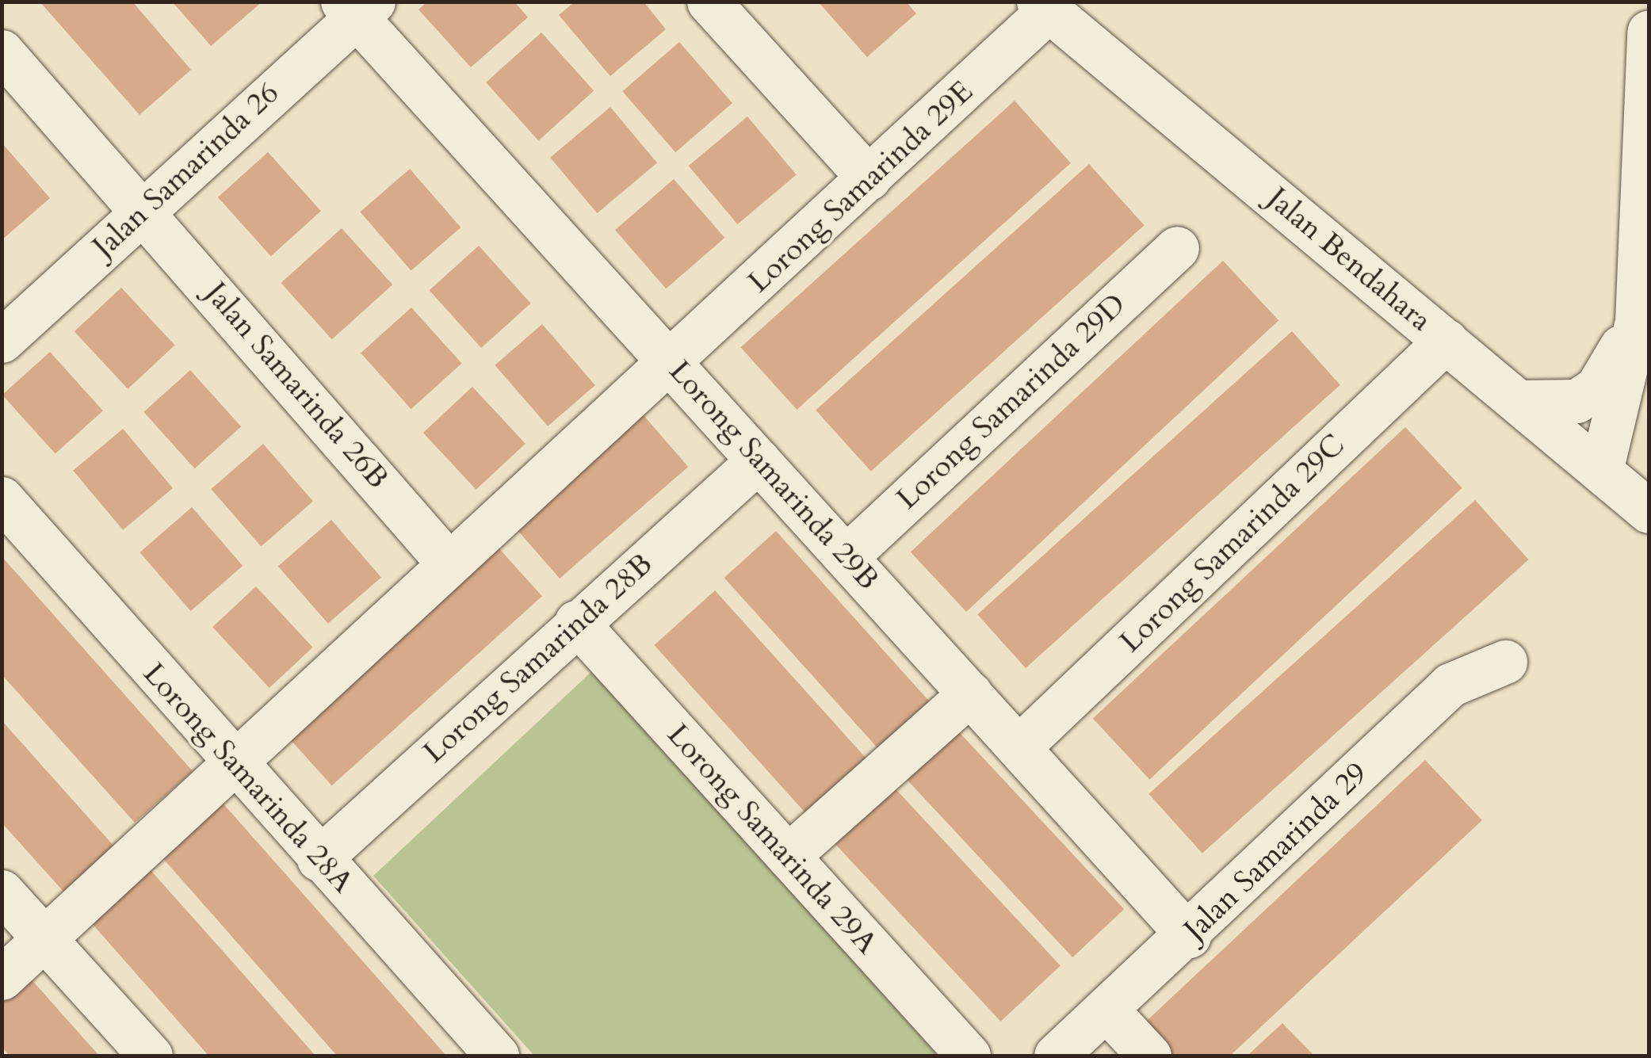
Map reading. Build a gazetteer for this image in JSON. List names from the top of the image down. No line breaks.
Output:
{"streets":{"street":["Jalan Samarinda 26","Lorong Samarinda 29E","Jalan Bendahara","Jalan Samarinda 26B","Lorong Samarinda 29D","Lorong Samarinda 29B","Lorong Samarinda 29C","Lorong Samarinda 28B","Lorong Samarinda 28A","Lorong Samarinda 29A","Jalan Samarinda 29"]},"crossings":[["Jalan Samarinda 26","Jalan Samarinda 26B"],["Jalan Samarinda 26","Lorong Samarinda 29B"],["Lorong Samarinda 29E","Jalan Bendahara"],["Lorong Samarinda 29E","Jalan Samarinda 26B"],["Lorong Samarinda 29E","Lorong Samarinda 29B"],["Lorong Samarinda 29E","Lorong Samarinda 28A"],["Jalan Bendahara","Lorong Samarinda 29C"],["Lorong Samarinda 29D","Lorong Samarinda 29B"],["Lorong Samarinda 29B","Lorong Samarinda 29C"],["Lorong Samarinda 29B","Lorong Samarinda 28B"],["Lorong Samarinda 29B","Jalan Samarinda 29"],["Lorong Samarinda 28B","Lorong Samarinda 28A"],["Lorong Samarinda 28B","Lorong Samarinda 29A"]]}
